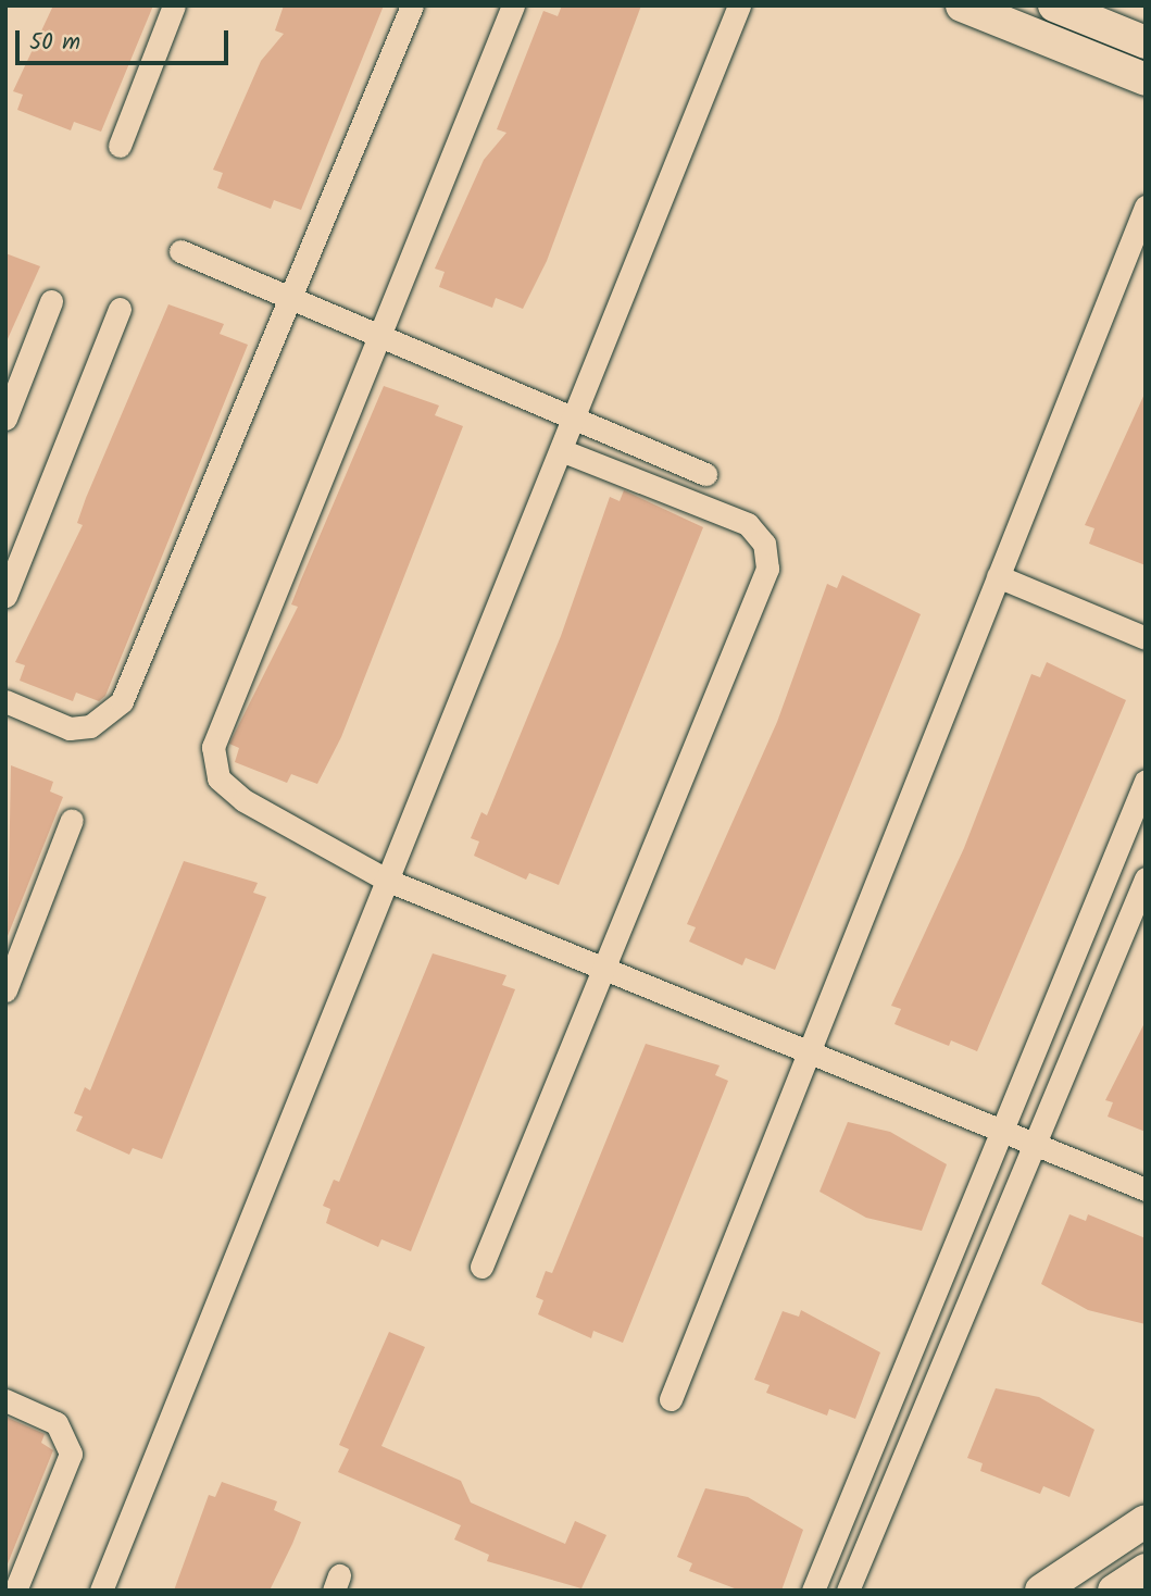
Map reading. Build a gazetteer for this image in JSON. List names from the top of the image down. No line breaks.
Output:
{"scale_bar":"50 m"}
